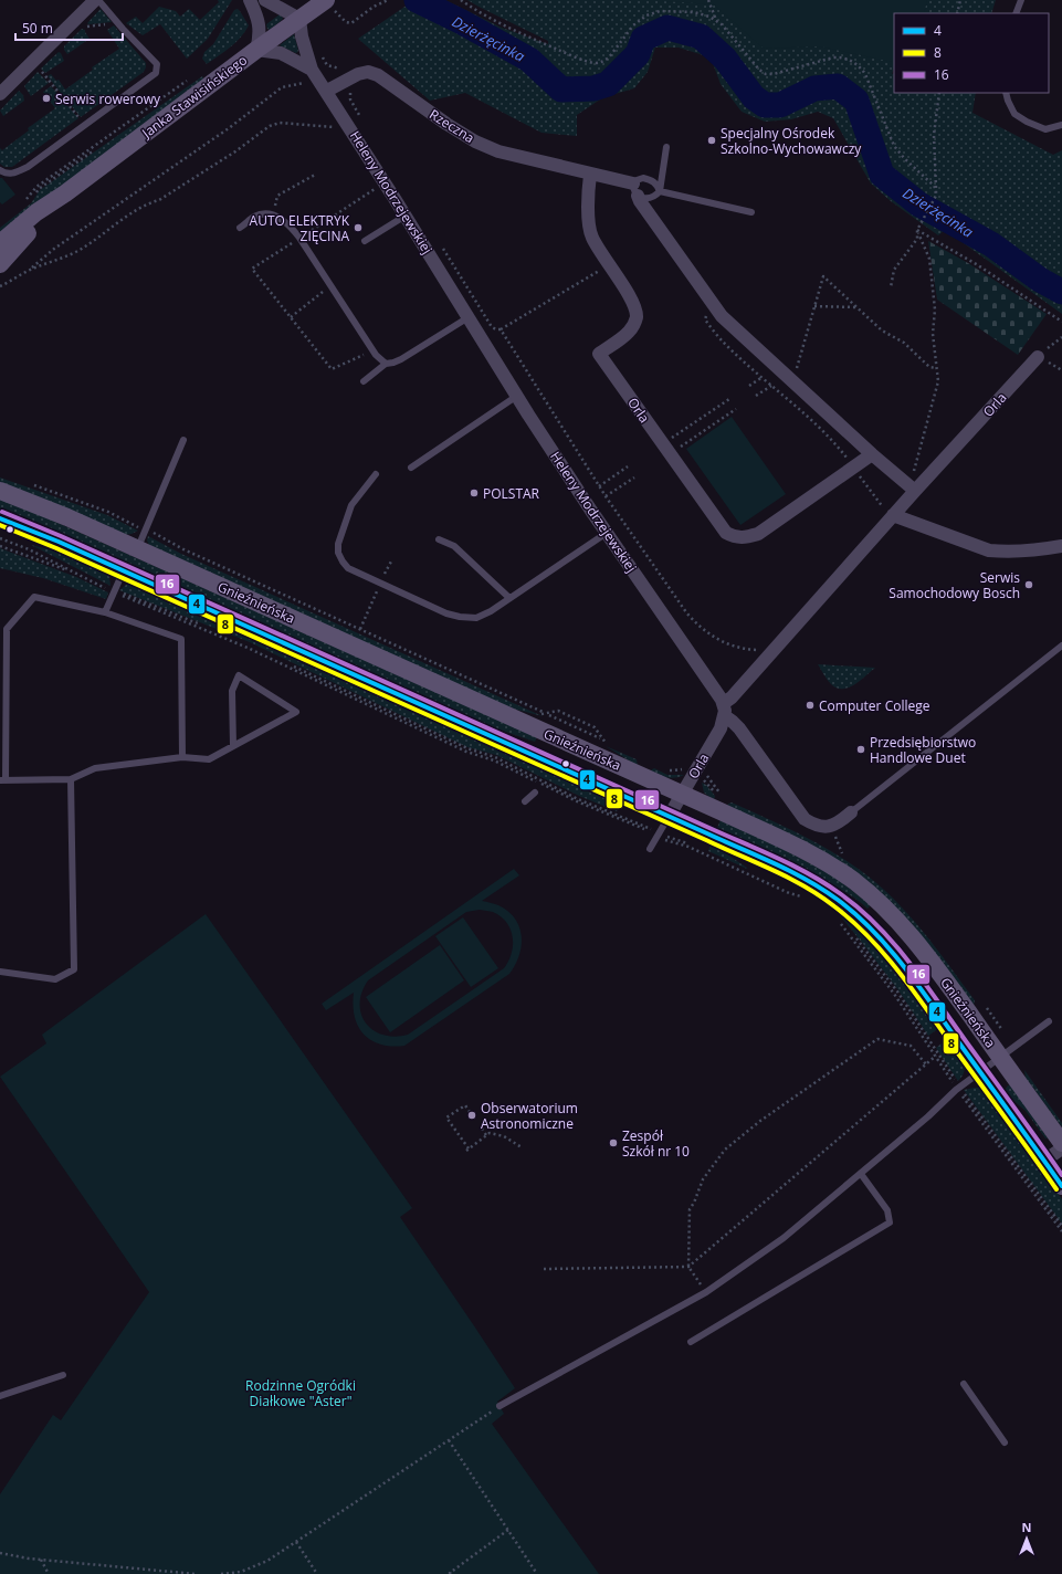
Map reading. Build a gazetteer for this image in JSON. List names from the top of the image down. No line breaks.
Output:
{"streets":{"street":["Janka Stawisińskiego","Rzeczna","Heleny Modrzejewskiej","Orla","Gnieźnieńska"]},"crossings":[["Janka Stawisińskiego","Heleny Modrzejewskiej"],["Rzeczna","Heleny Modrzejewskiej"],["Rzeczna","Orla"],["Heleny Modrzejewskiej","Orla"],["Orla","Gnieźnieńska"]],"water":["Dzierżęcinka"],"parks":["Rodzinne Ogródki Diałkowe \"Aster\""],"places":["Serwis rowerowy","Specjalny Ośrodek Szkolno-Wychowawczy","AUTO ELEKTRYK ZIĘCINA","POLSTAR","Serwis Samochodowy Bosch","Computer College","Przedsiębiorstwo Handlowe Duet","Obserwatorium Astronomiczne","Zespół Szkół nr 10"],"lines":["transit line 16","transit line 4","transit line 8"],"legend":["4","8","16"],"scale_bar":"50 m","north":"top"}
